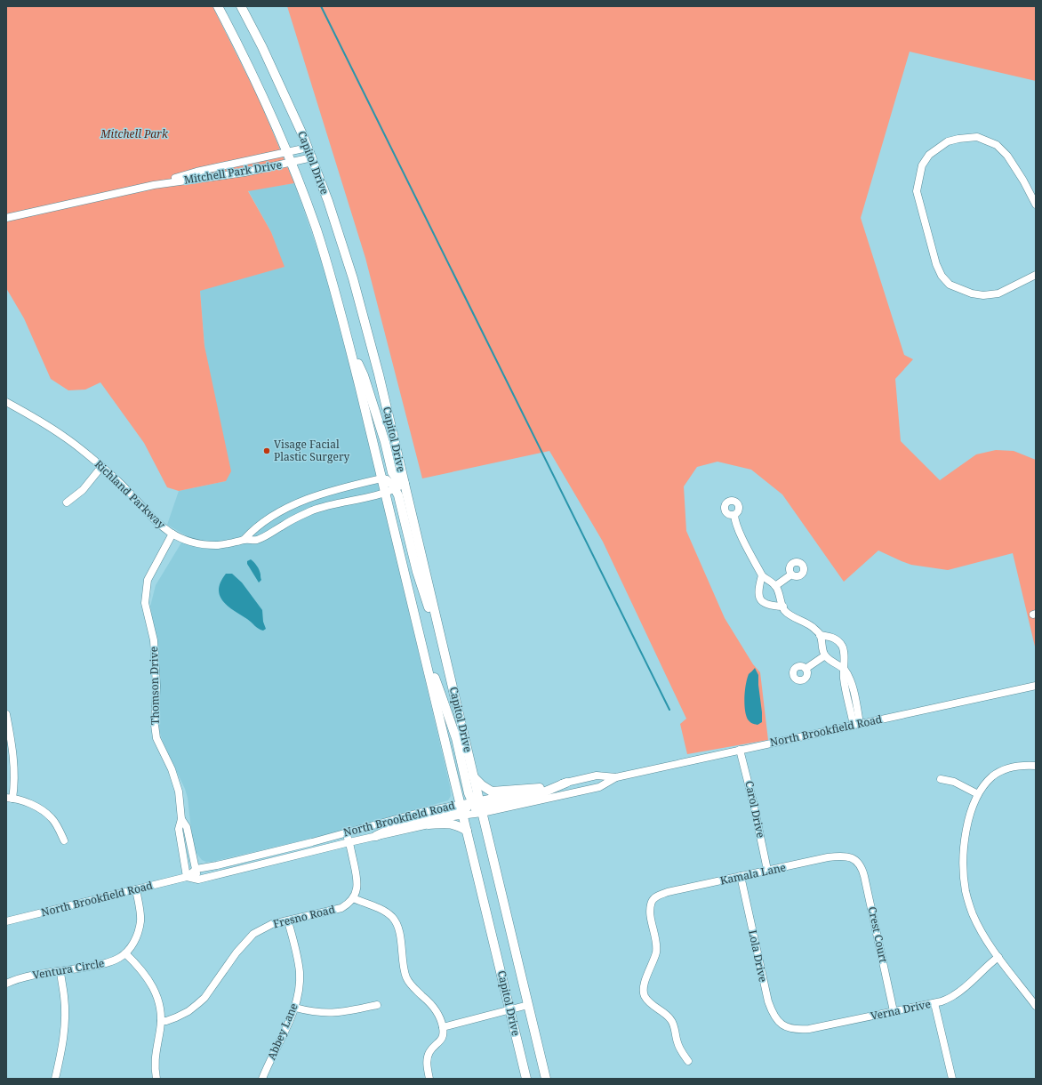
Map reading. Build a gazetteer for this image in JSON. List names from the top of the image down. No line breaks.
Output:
{"streets":{"main road":["Capitol Drive"],"street":["Mitchell Park Drive","Richland Parkway","Thomson Drive","North Brookfield Road","Carol Drive","Kamala Lane","Fresno Road","Crest Court","Lola Drive","Ventura Circle","Verna Drive","Abbey Lane"]},"crossings":[["Capitol Drive","Mitchell Park Drive"],["Capitol Drive","Richland Parkway"],["Capitol Drive","North Brookfield Road"],["Richland Parkway","Thomson Drive"],["Thomson Drive","North Brookfield Road"],["North Brookfield Road","Carol Drive"],["North Brookfield Road","Ventura Circle"],["Carol Drive","Kamala Lane"],["Kamala Lane","Crest Court"],["Kamala Lane","Lola Drive"],["Fresno Road","Abbey Lane"],["Crest Court","Verna Drive"],["Lola Drive","Verna Drive"]],"parks":["Mitchell Park"],"places":["Visage Facial Plastic Surgery"]}
